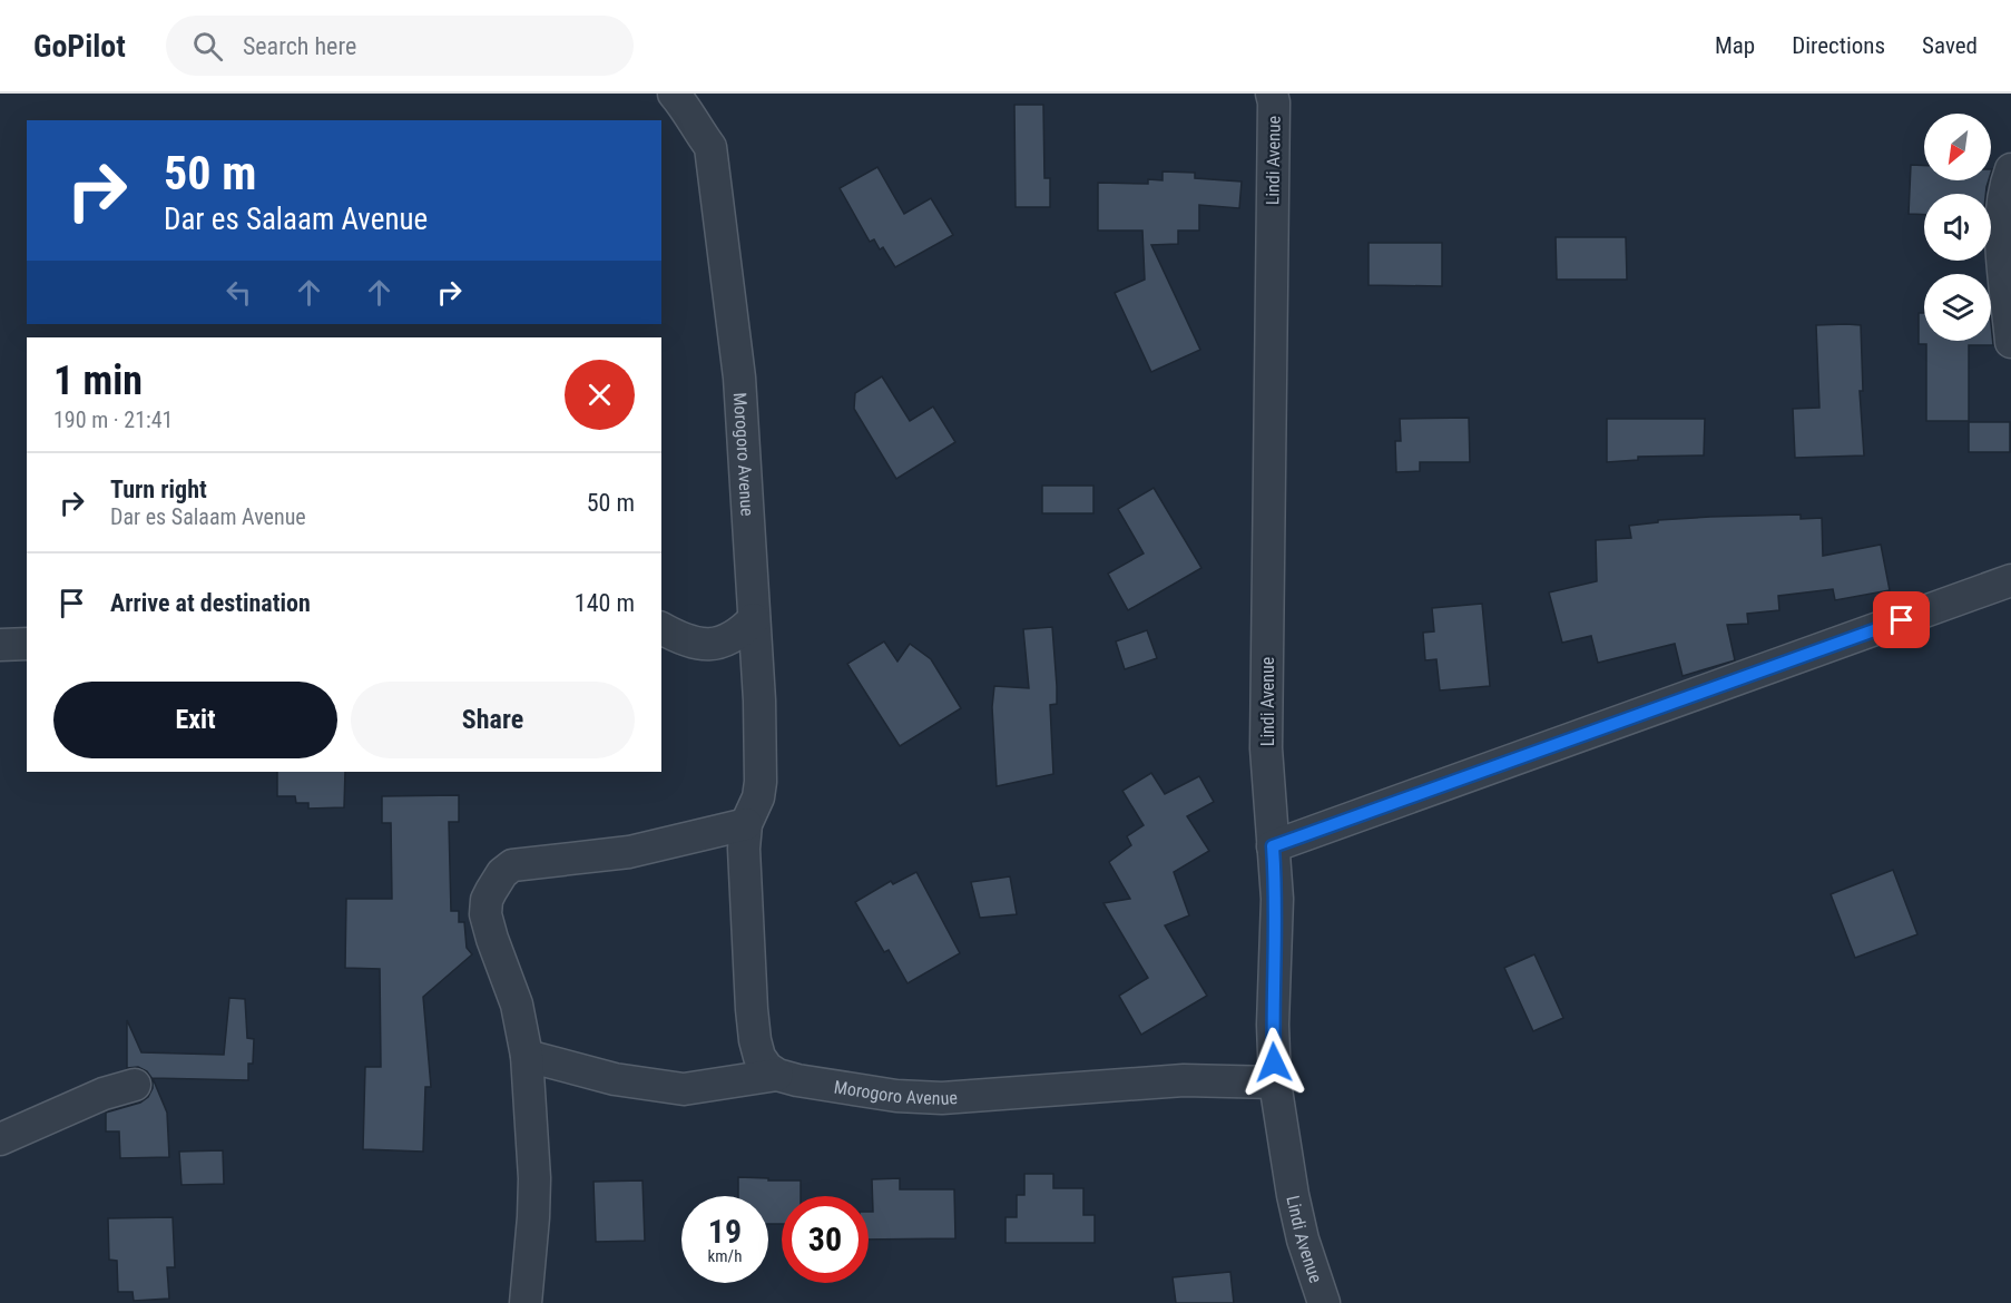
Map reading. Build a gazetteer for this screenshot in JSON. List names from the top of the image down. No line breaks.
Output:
{"streets":{"street":["Lindi Avenue","Morogoro Avenue"]},"crossings":[["Lindi Avenue","Morogoro Avenue"]],"north":"bottom left","page":{"header":"GoPilot","search":"Search here","nav":["Map","Directions","Saved"],"turn":["50 m","Dar es Salaam Avenue"],"heading":["1 min","190 m · 21:41"],"list":[{"name":"Turn right","note":"Dar es Salaam Avenue","value":"50 m"},{"name":"Arrive at destination","value":"140 m"}],"buttons":["Exit","Share"],"speed":"19 km/h","limit":"30"}}
